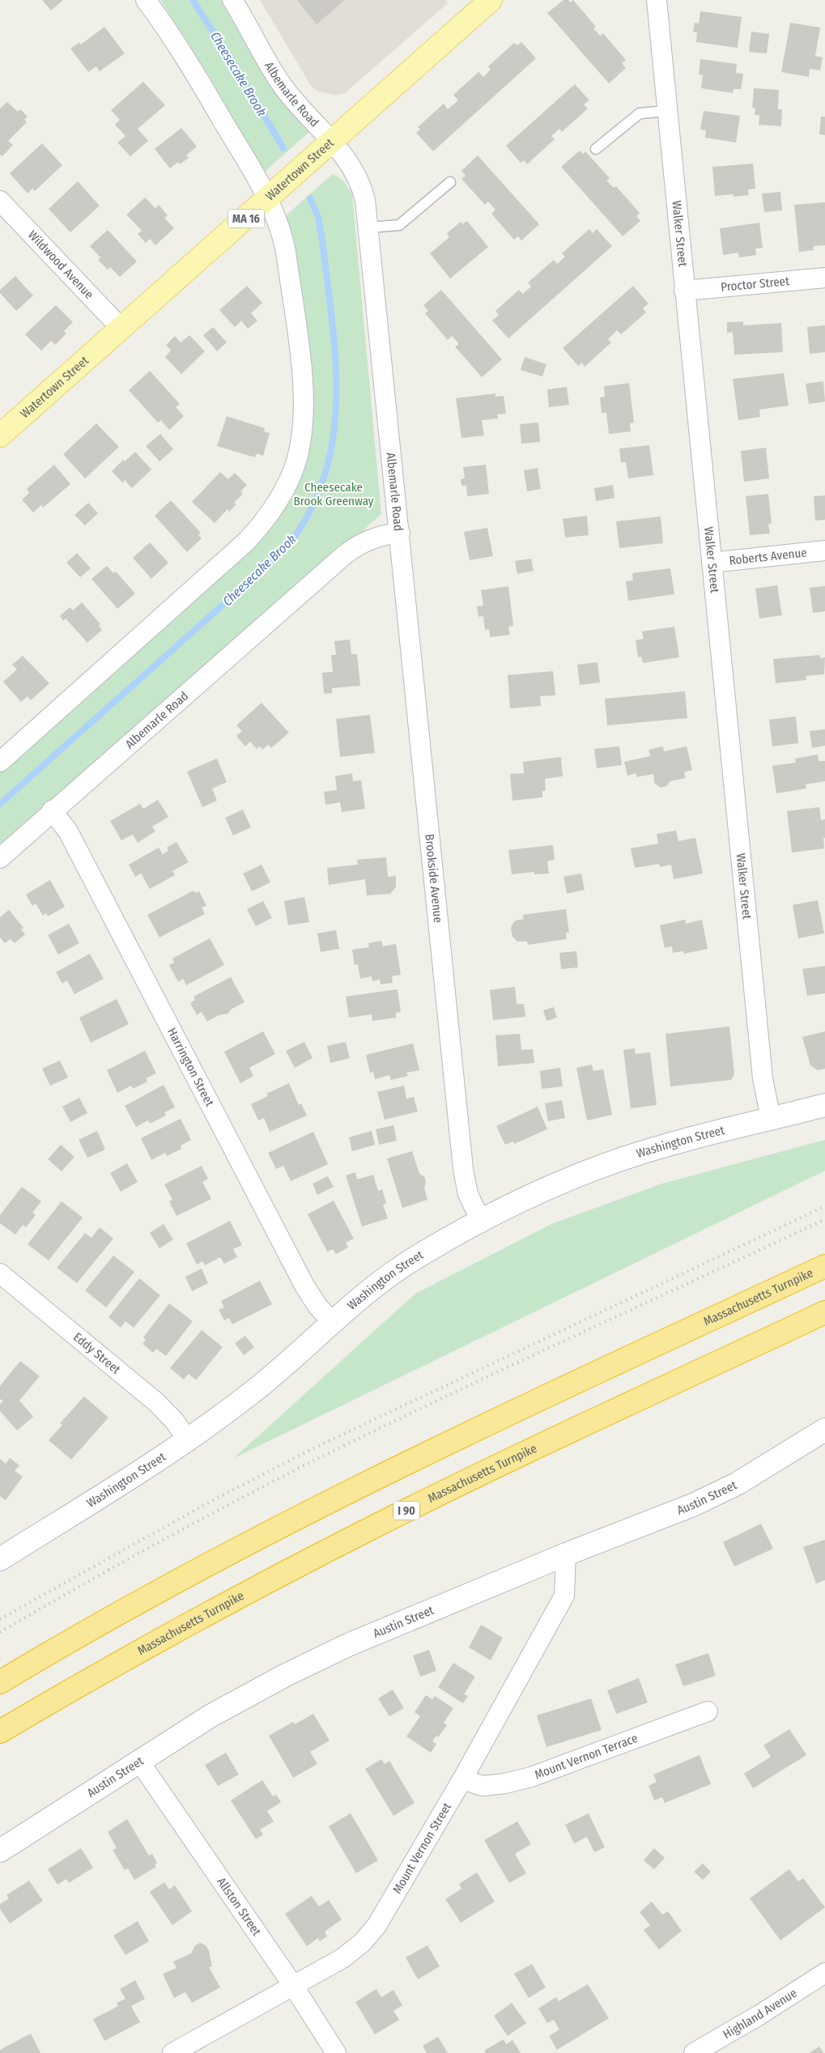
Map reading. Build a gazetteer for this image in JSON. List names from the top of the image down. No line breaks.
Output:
{"streets":{"highway":["Massachusetts Turnpike","I 90"],"main road":["Watertown Street","MA 16","Washington Street","Austin Street"],"street":["Albemarle Road","Walker Street","Wildwood Avenue","Proctor Street","Roberts Avenue","Brookside Avenue","Harrington Street","Eddy Street","Mount Vernon Terrace","Mount Vernon Street","Allston Street","Highland Avenue"]},"crossings":[["Albemarle Road","Watertown Street"],["Albemarle Road","Brookside Avenue"],["Albemarle Road","Harrington Street"],["Watertown Street","Wildwood Avenue"],["Walker Street","Proctor Street"],["Walker Street","Roberts Avenue"],["Walker Street","Washington Street"],["Brookside Avenue","Washington Street"],["Harrington Street","Washington Street"],["Washington Street","Eddy Street"],["Austin Street","Mount Vernon Street"],["Austin Street","Allston Street"],["Mount Vernon Terrace","Mount Vernon Street"],["Mount Vernon Street","Allston Street"]],"water":["Cheesecake Brook"],"parks":["Cheesecake Brook Greenway"]}
